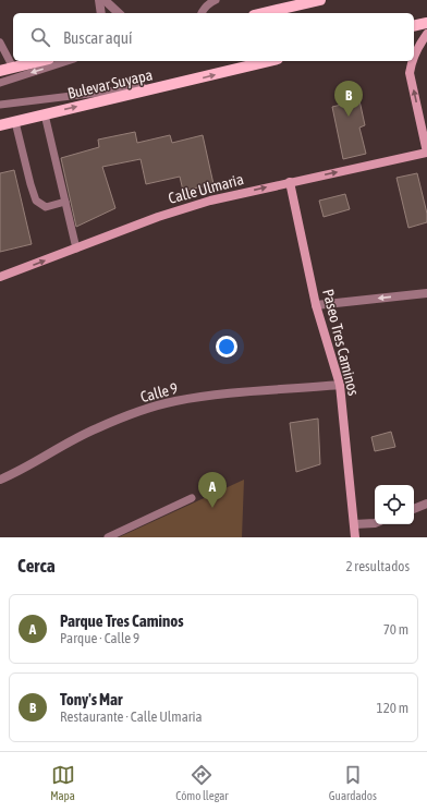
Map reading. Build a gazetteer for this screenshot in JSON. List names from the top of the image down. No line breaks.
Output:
{"streets":{"main road":["Bulevar Suyapa"],"street":["Calle Ulmaria","Paseo Tres Caminos","Calle 9"]},"crossings":[["Calle Ulmaria","Paseo Tres Caminos"],["Paseo Tres Caminos","Calle 9"]],"one_way":["Bulevar Suyapa","Calle Ulmaria"],"page":{"search":"Buscar aquí","pins":["B","A"],"heading":["Cerca","2 resultados"],"list":[{"mark":"A","name":"Parque Tres Caminos","note":"Parque · Calle 9","value":"70 m"},{"mark":"B","name":"Tony's Mar","note":"Restaurante · Calle Ulmaria","value":"120 m"}],"nav":["Mapa","Cómo llegar","Guardados"]}}
